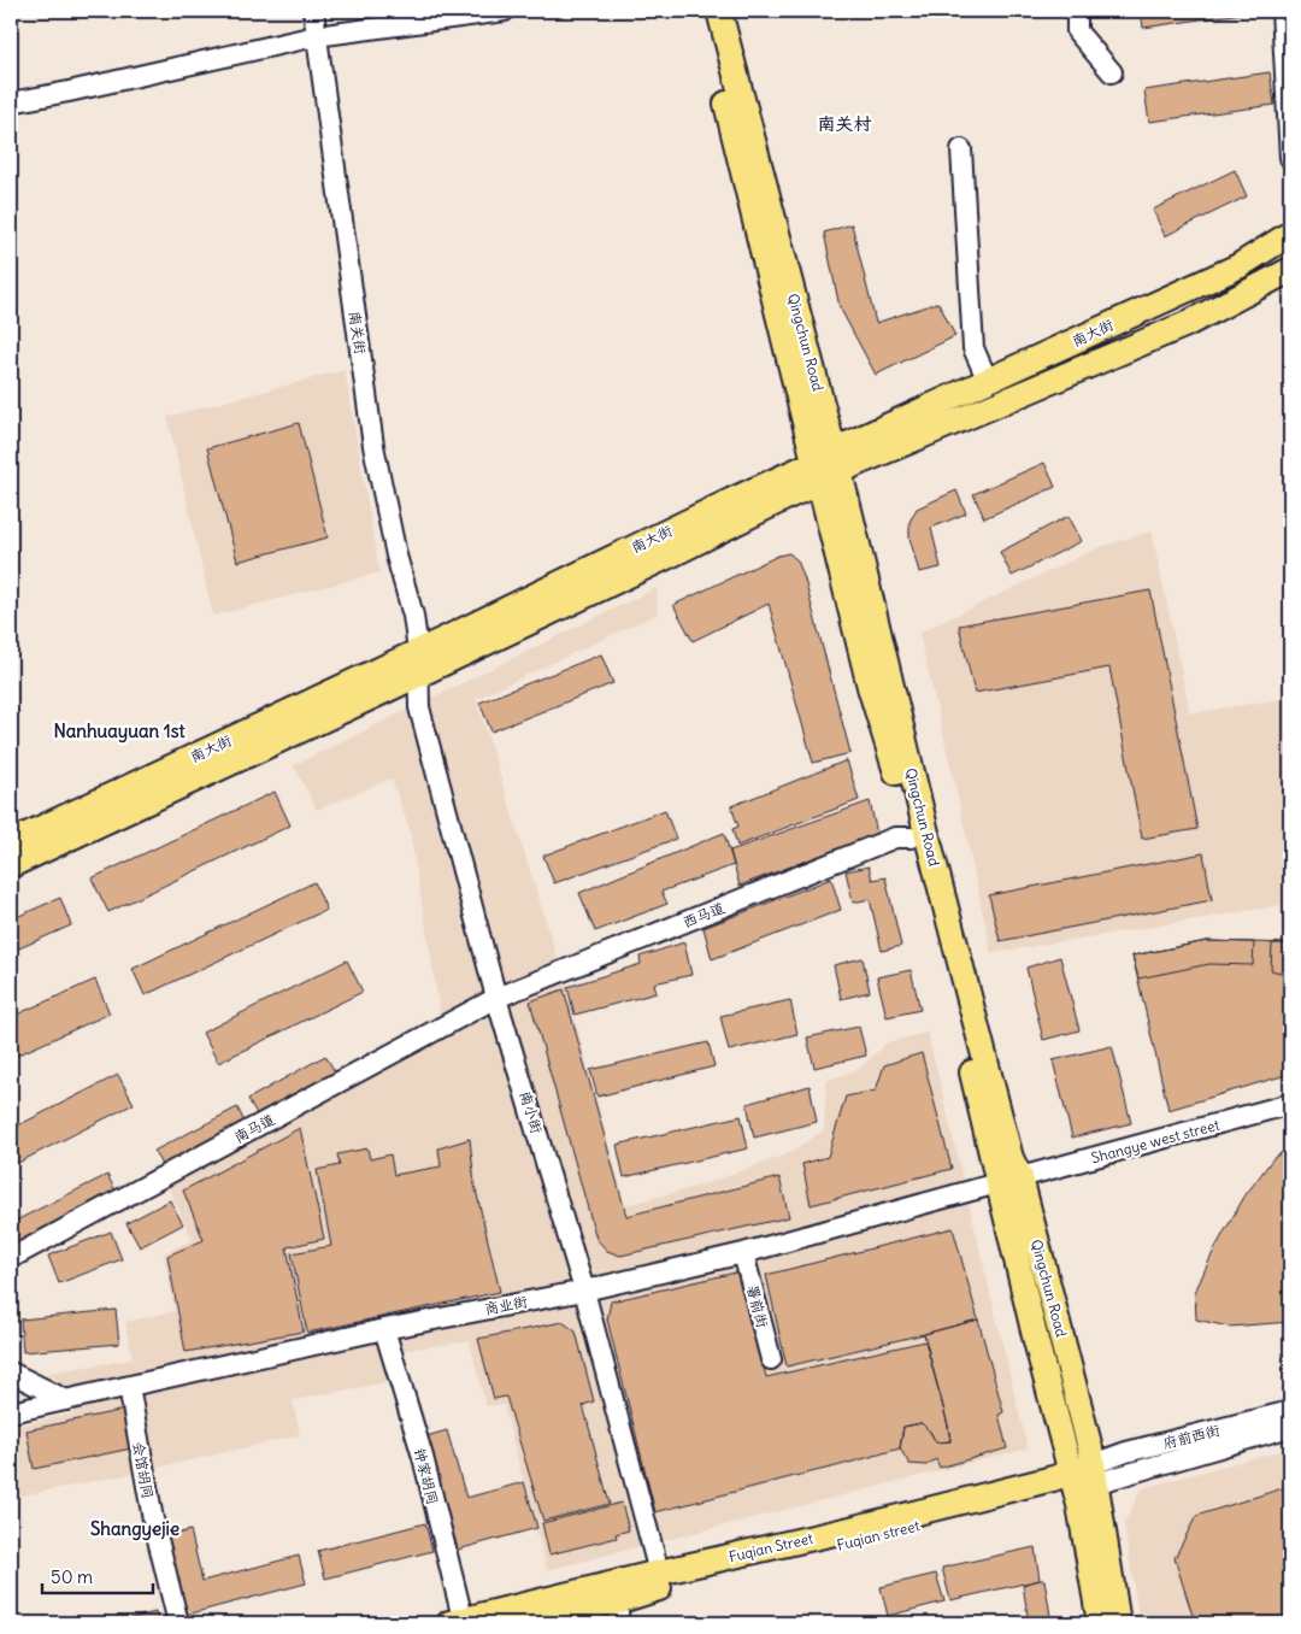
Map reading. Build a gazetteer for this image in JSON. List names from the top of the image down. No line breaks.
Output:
{"streets":{"main road":["南大街","Qingchun Road","Fuqian street","Fuqian Street"],"street":["南关街","西马道","南小街","南马道","Shangye west street","商业街","署前街","府前西街","会馆胡同","钟家胡同"]},"crossings":[["南关街","南大街"],["南关街","南小街"],["南大街","Qingchun Road"],["南大街","南小街"],["Qingchun Road","西马道"],["Qingchun Road","Shangye west street"],["Qingchun Road","商业街"],["Qingchun Road","府前西街"],["Qingchun Road","Fuqian street"],["Qingchun Road","Fuqian Street"],["西马道","南小街"],["西马道","南马道"],["南小街","南马道"],["南小街","商业街"],["南小街","Fuqian Street"],["Shangye west street","商业街"],["商业街","署前街"],["商业街","会馆胡同"],["商业街","钟家胡同"],["府前西街","Fuqian street"],["府前西街","Fuqian Street"],["钟家胡同","Fuqian Street"],["Fuqian street","Fuqian Street"]],"districts":["南关村","Nanhuayuan 1st","Shangyejie"],"scale_bar":"50 m"}
